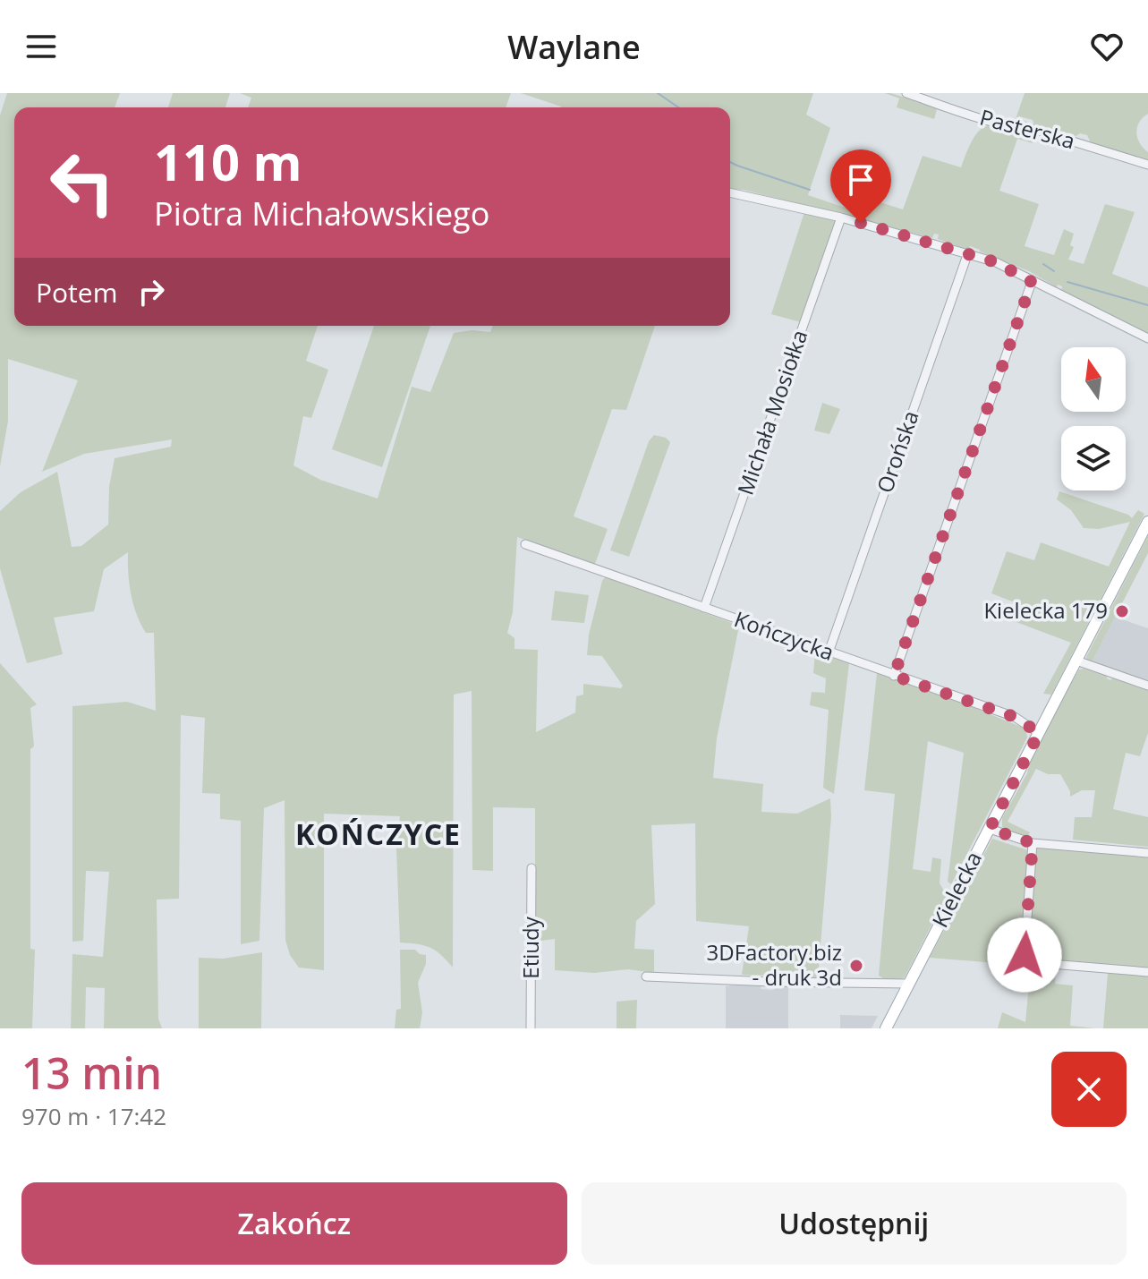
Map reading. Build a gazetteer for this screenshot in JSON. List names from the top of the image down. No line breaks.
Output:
{"streets":{"main road":["Kielecka"],"street":["Pasterska","Michała Mosiołka","Orońska","Kończycka","Etiudy"]},"crossings":[["Michała Mosiołka","Kończycka"],["Orońska","Kończycka"],["Kończycka","Kielecka"]],"districts":["KOŃCZYCE"],"places":["Kielecka 179","3DFactory.biz - druk 3d"],"north":"top","page":{"header":"Waylane","turn":["110 m","Piotra Michałowskiego"],"then":"Potem","heading":["13 min","970 m · 17:42"],"buttons":["Zakończ","Udostępnij"]}}
